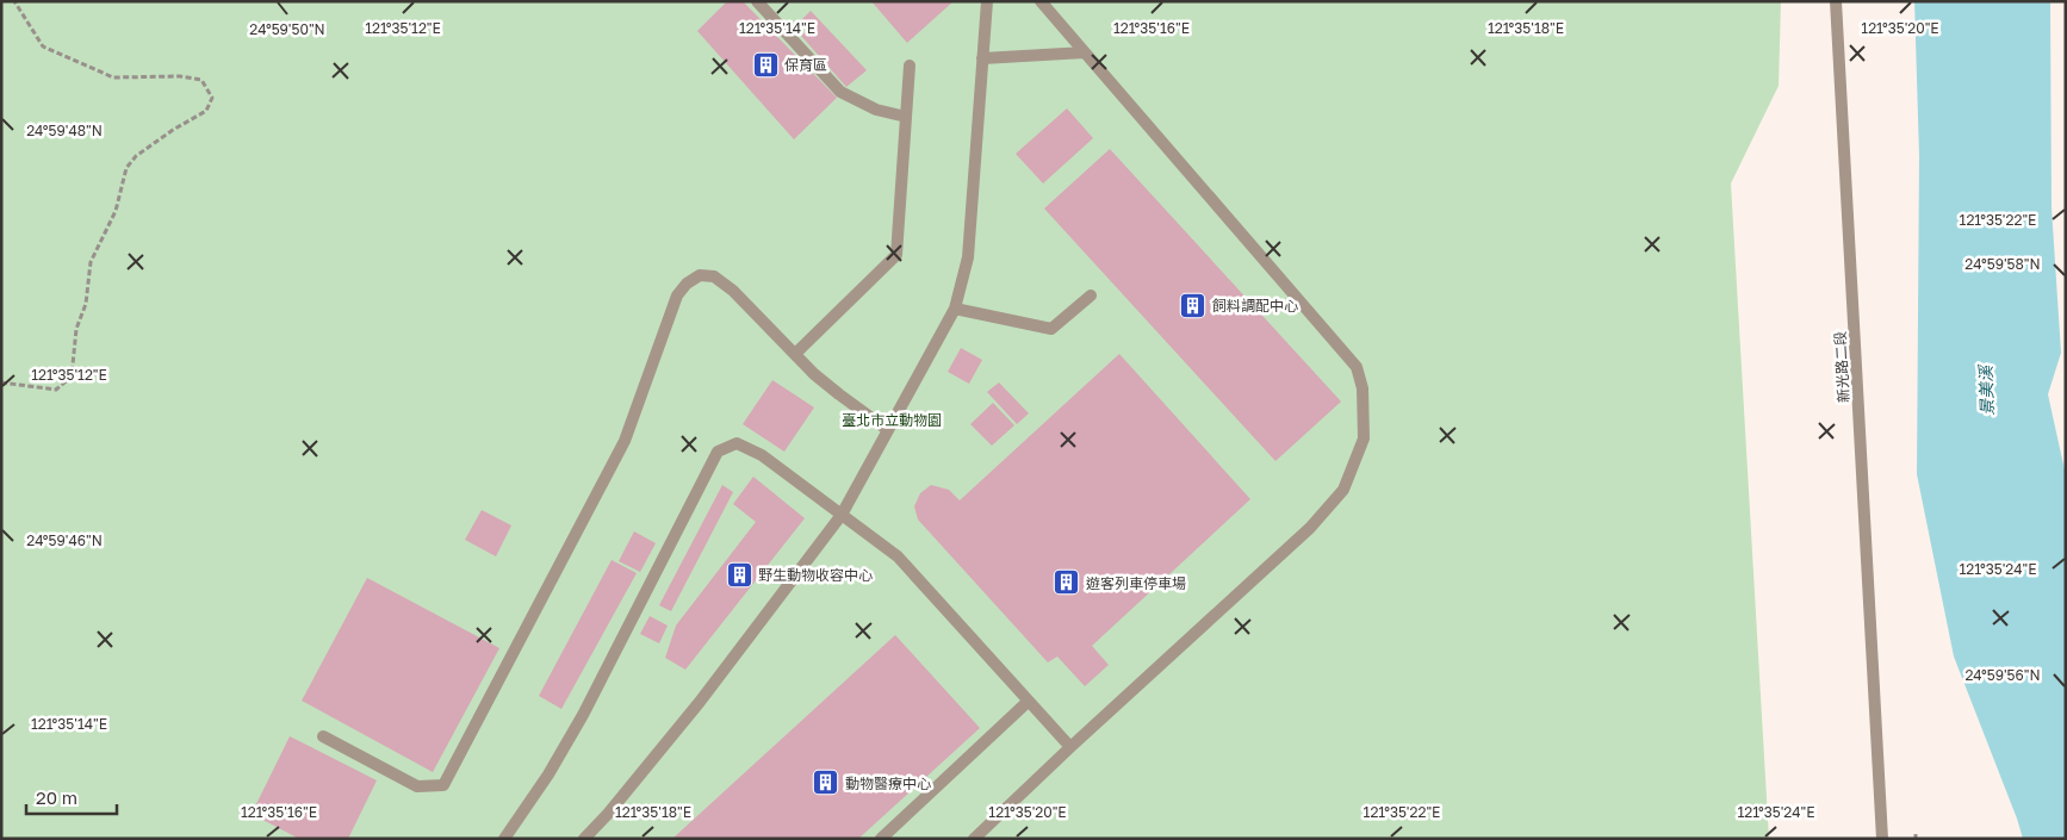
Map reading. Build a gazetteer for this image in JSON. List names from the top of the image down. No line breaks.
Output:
{"streets":{"street":["新光路二段"]},"water":["景美溪"],"parks":["臺北市立動物園"],"places":{"building":["保育區","飼料調配中心","野生動物收容中心","遊客列車停車場","動物醫療中心"]},"scale_bar":"20 m","coordinates":["121°35'18\"E","121°35'12\"E","121°35'14\"E","121°35'16\"E","121°35'20\"E","24°59'50\"N","24°59'48\"N","121°35'22\"E","24°59'58\"N","24°59'46\"N","121°35'24\"E","24°59'56\"N"]}
